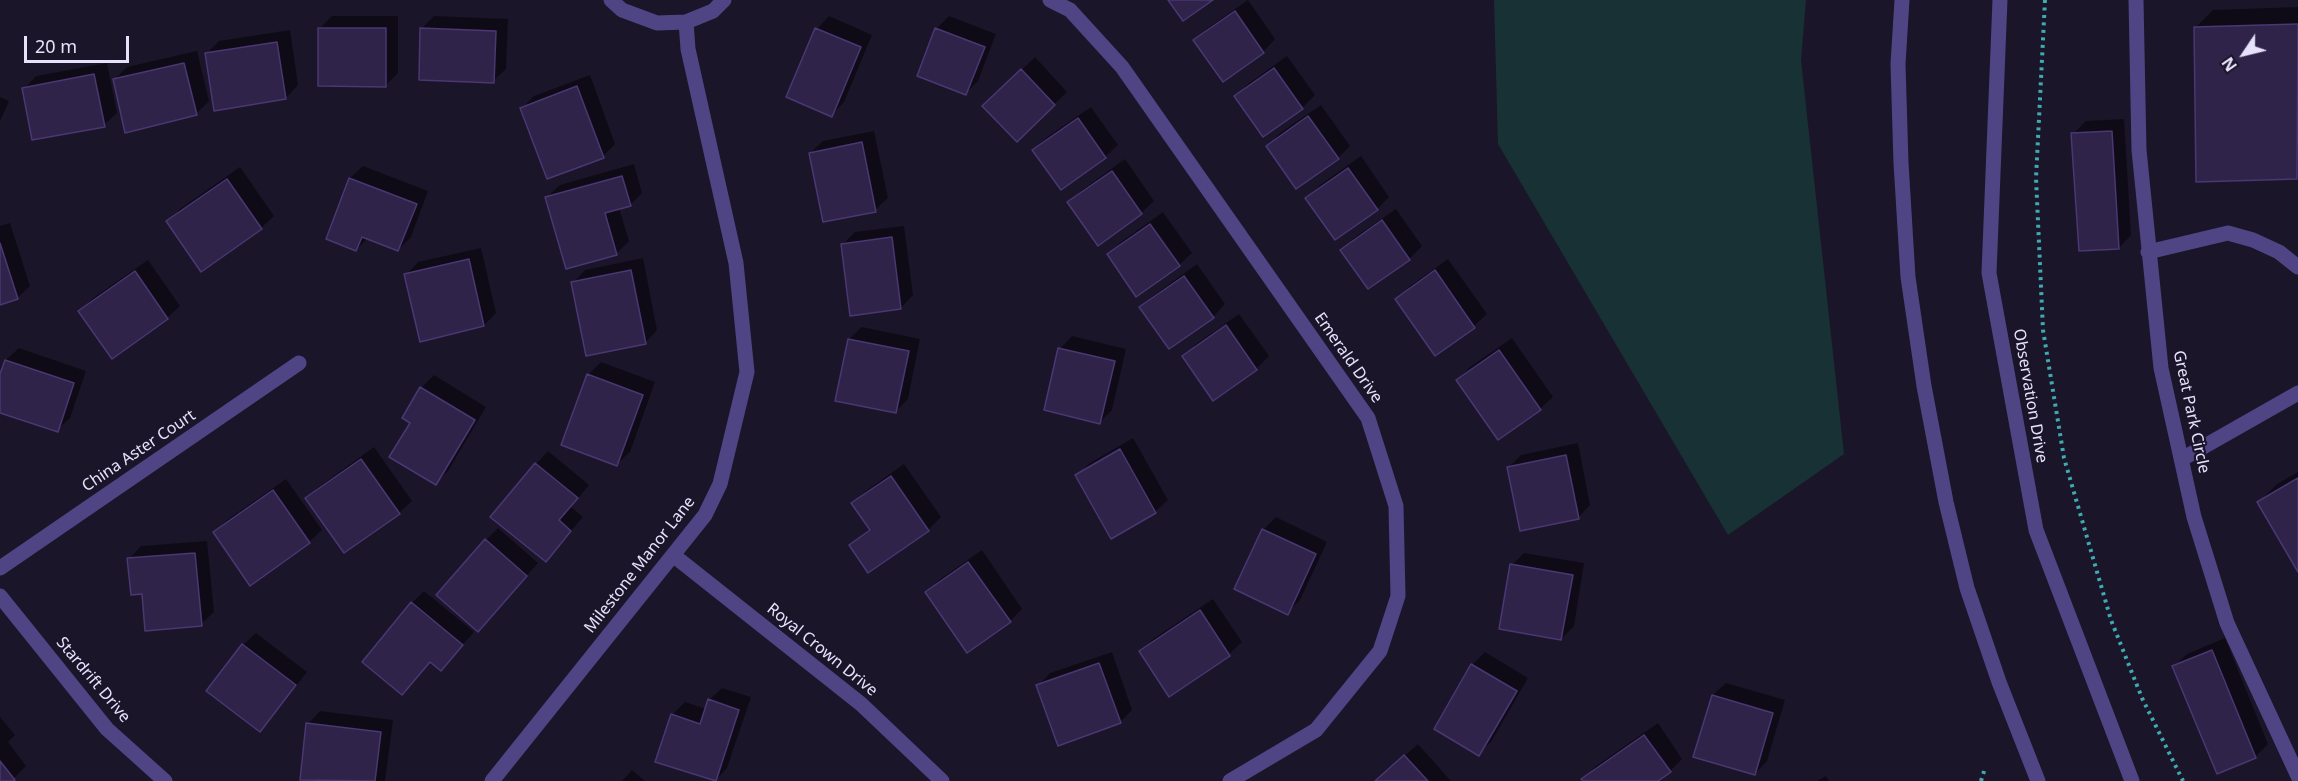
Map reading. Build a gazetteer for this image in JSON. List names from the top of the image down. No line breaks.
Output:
{"streets":{"street":["Emerald Drive","Observation Drive","Great Park Circle","China Aster Court","Milestone Manor Lane","Royal Crown Drive","Stardrift Drive"]},"crossings":[["Milestone Manor Lane","Royal Crown Drive"]],"scale_bar":"20 m","north":"bottom left"}
